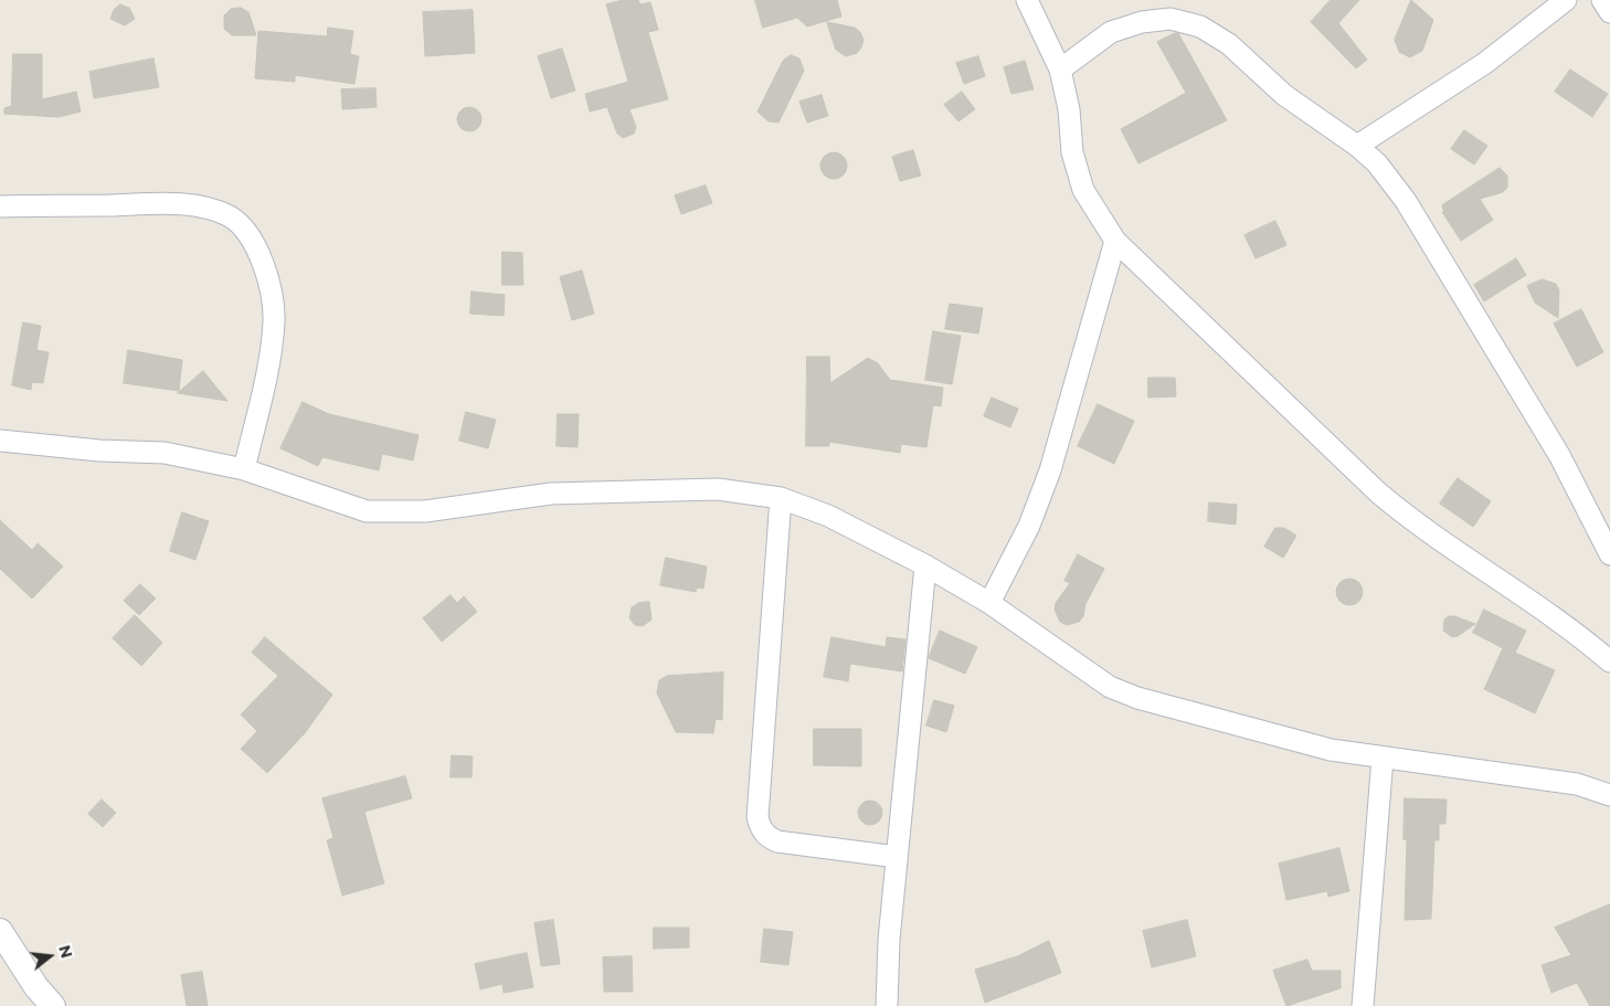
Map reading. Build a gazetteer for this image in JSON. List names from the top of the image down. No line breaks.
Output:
{"north":"right"}
